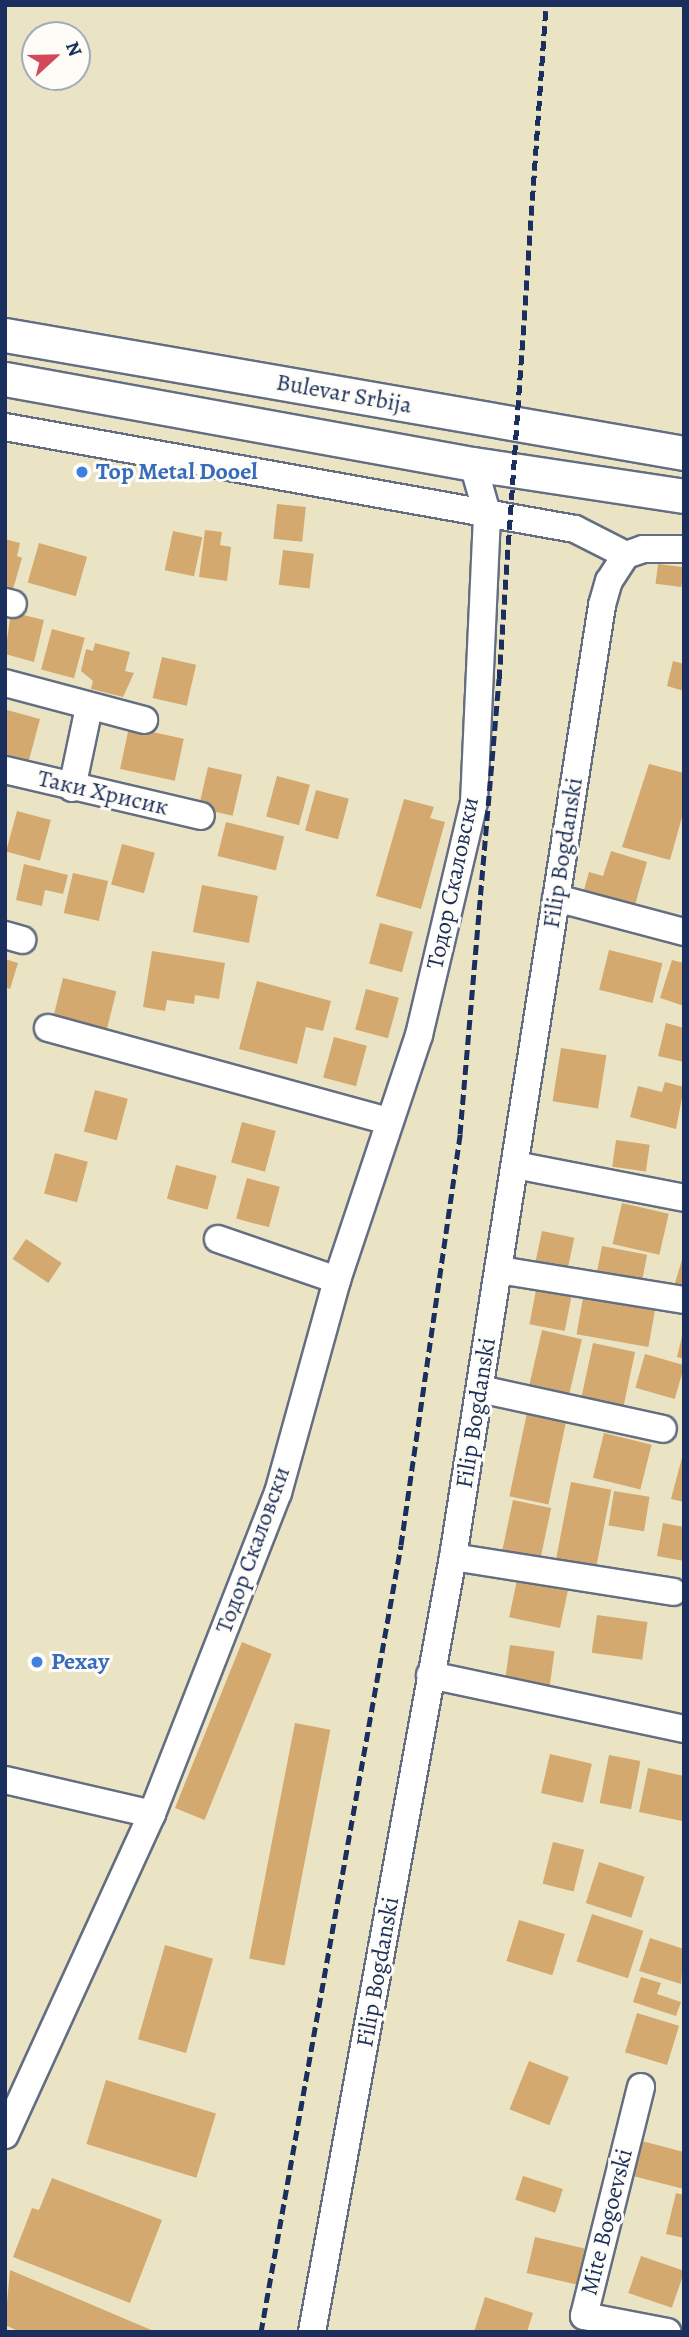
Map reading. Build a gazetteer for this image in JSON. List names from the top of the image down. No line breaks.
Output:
{"streets":{"street":["Bulevar Srbija","Таки Хрисик","Filip Bogdanski","Тодор Скаловски","Mite Bogoevski"]},"crossings":[["Bulevar Srbija","Тодор Скаловски"]],"places":["Top Metal Dooel","Рехау"],"north":"right"}
